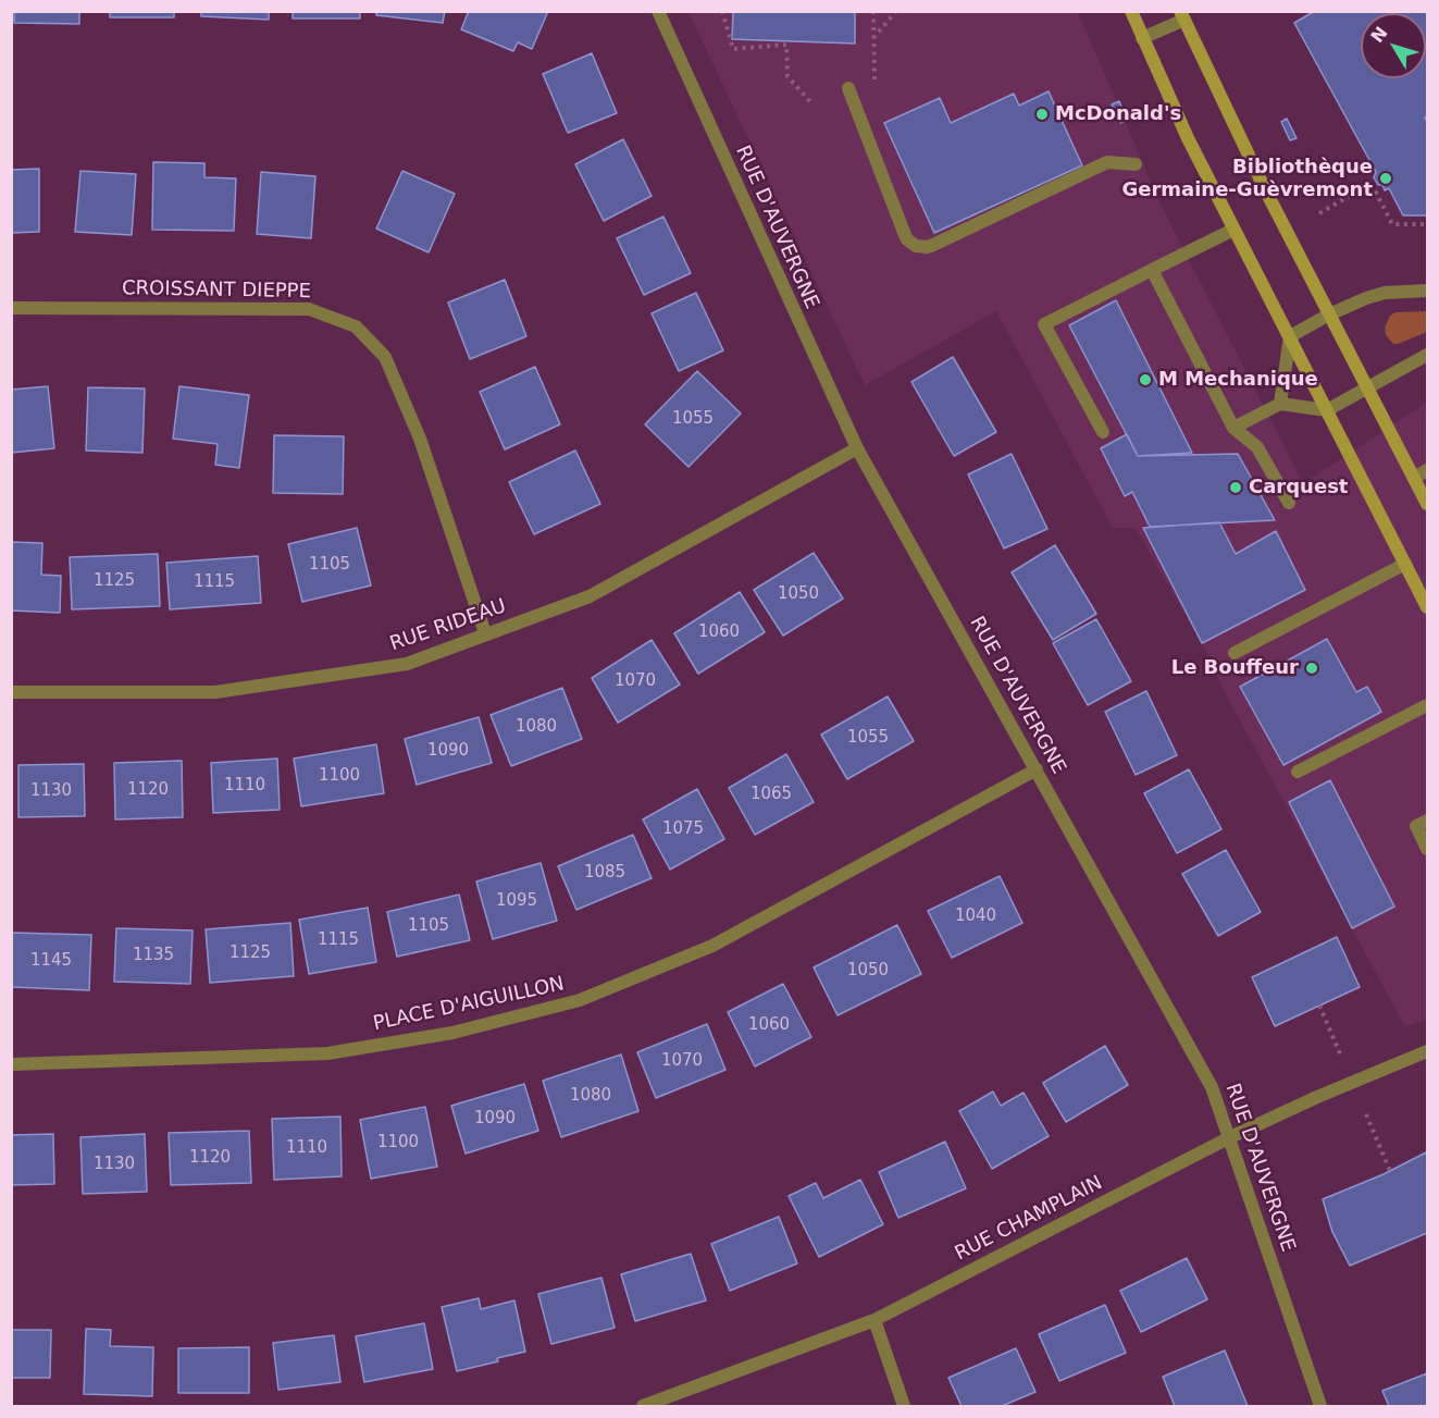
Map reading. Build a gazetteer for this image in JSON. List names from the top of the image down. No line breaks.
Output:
{"streets":{"street":["RUE D'AUVERGNE","CROISSANT DIEPPE","RUE RIDEAU","PLACE D'AIGUILLON","RUE CHAMPLAIN"]},"crossings":[["RUE D'AUVERGNE","RUE RIDEAU"],["RUE D'AUVERGNE","PLACE D'AIGUILLON"],["RUE D'AUVERGNE","RUE CHAMPLAIN"],["CROISSANT DIEPPE","RUE RIDEAU"]],"places":["McDonald's","Bibliothèque Germaine-Guèvremont","M Mechanique","Carquest","Le Bouffeur"],"house_numbers":["1055","1105","1125","1115","1050","1060","1070","1080","1055","1090","1100","1110","1120","1130","1065","1075","1085","1095","1040","1105","1115","1125","1135","1145","1050","1060","1070","1080","1090","1100","1110","1120","1130"],"north":"top left"}
